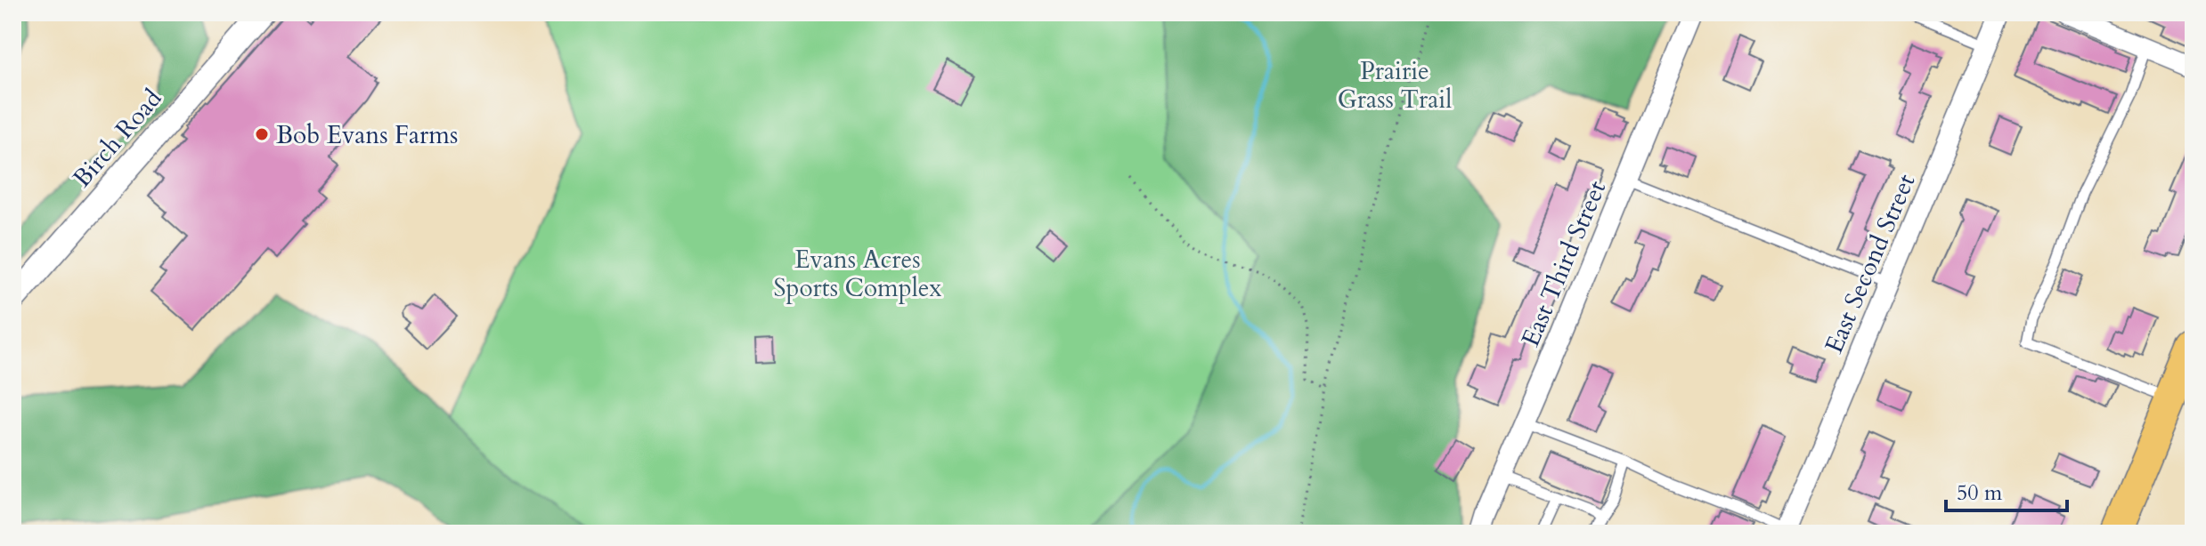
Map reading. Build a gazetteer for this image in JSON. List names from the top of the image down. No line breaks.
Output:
{"streets":{"street":["Birch Road","East Third Street","East Second Street"]},"parks":["Prairie Grass Trail","Evans Acres Sports Complex"],"places":["Bob Evans Farms"],"scale_bar":"50 m"}
